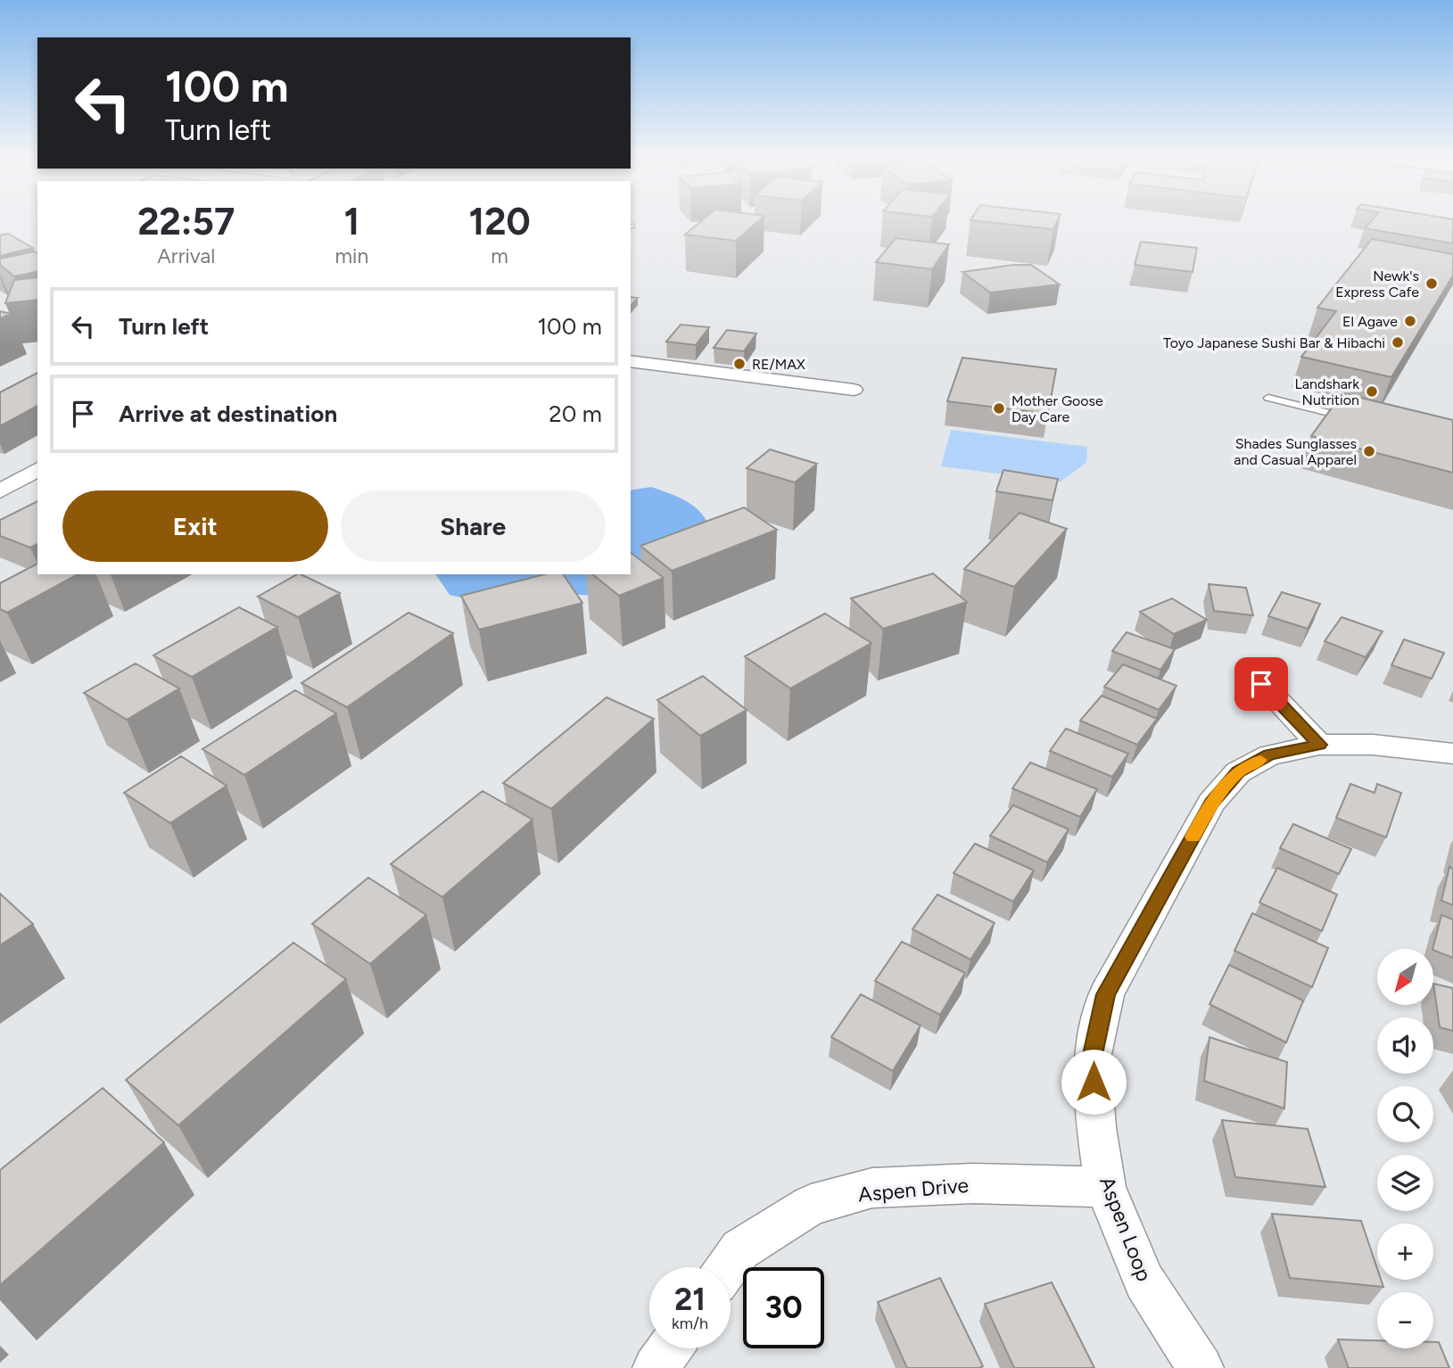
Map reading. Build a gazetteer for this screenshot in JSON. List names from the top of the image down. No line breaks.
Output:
{"streets":{"street":["Aspen Drive","Aspen Loop"]},"crossings":[["Aspen Drive","Aspen Loop"]],"places":["Newk's Express Cafe","El Agave","Toyo Japanese Sushi Bar & Hibachi","RE/MAX","Landshark Nutrition","Mother Goose Day Care","Shades Sunglasses and Casual Apparel"],"north":"bottom left","page":{"turn":["100 m","Turn left"],"eta":["22:57","Arrival","1","min","120","m"],"list":[{"name":"Turn left","value":"100 m"},{"name":"Arrive at destination","value":"20 m"}],"buttons":["Exit","Share"],"map_buttons":["+","−"],"speed":"21 km/h","limit":"30"}}
